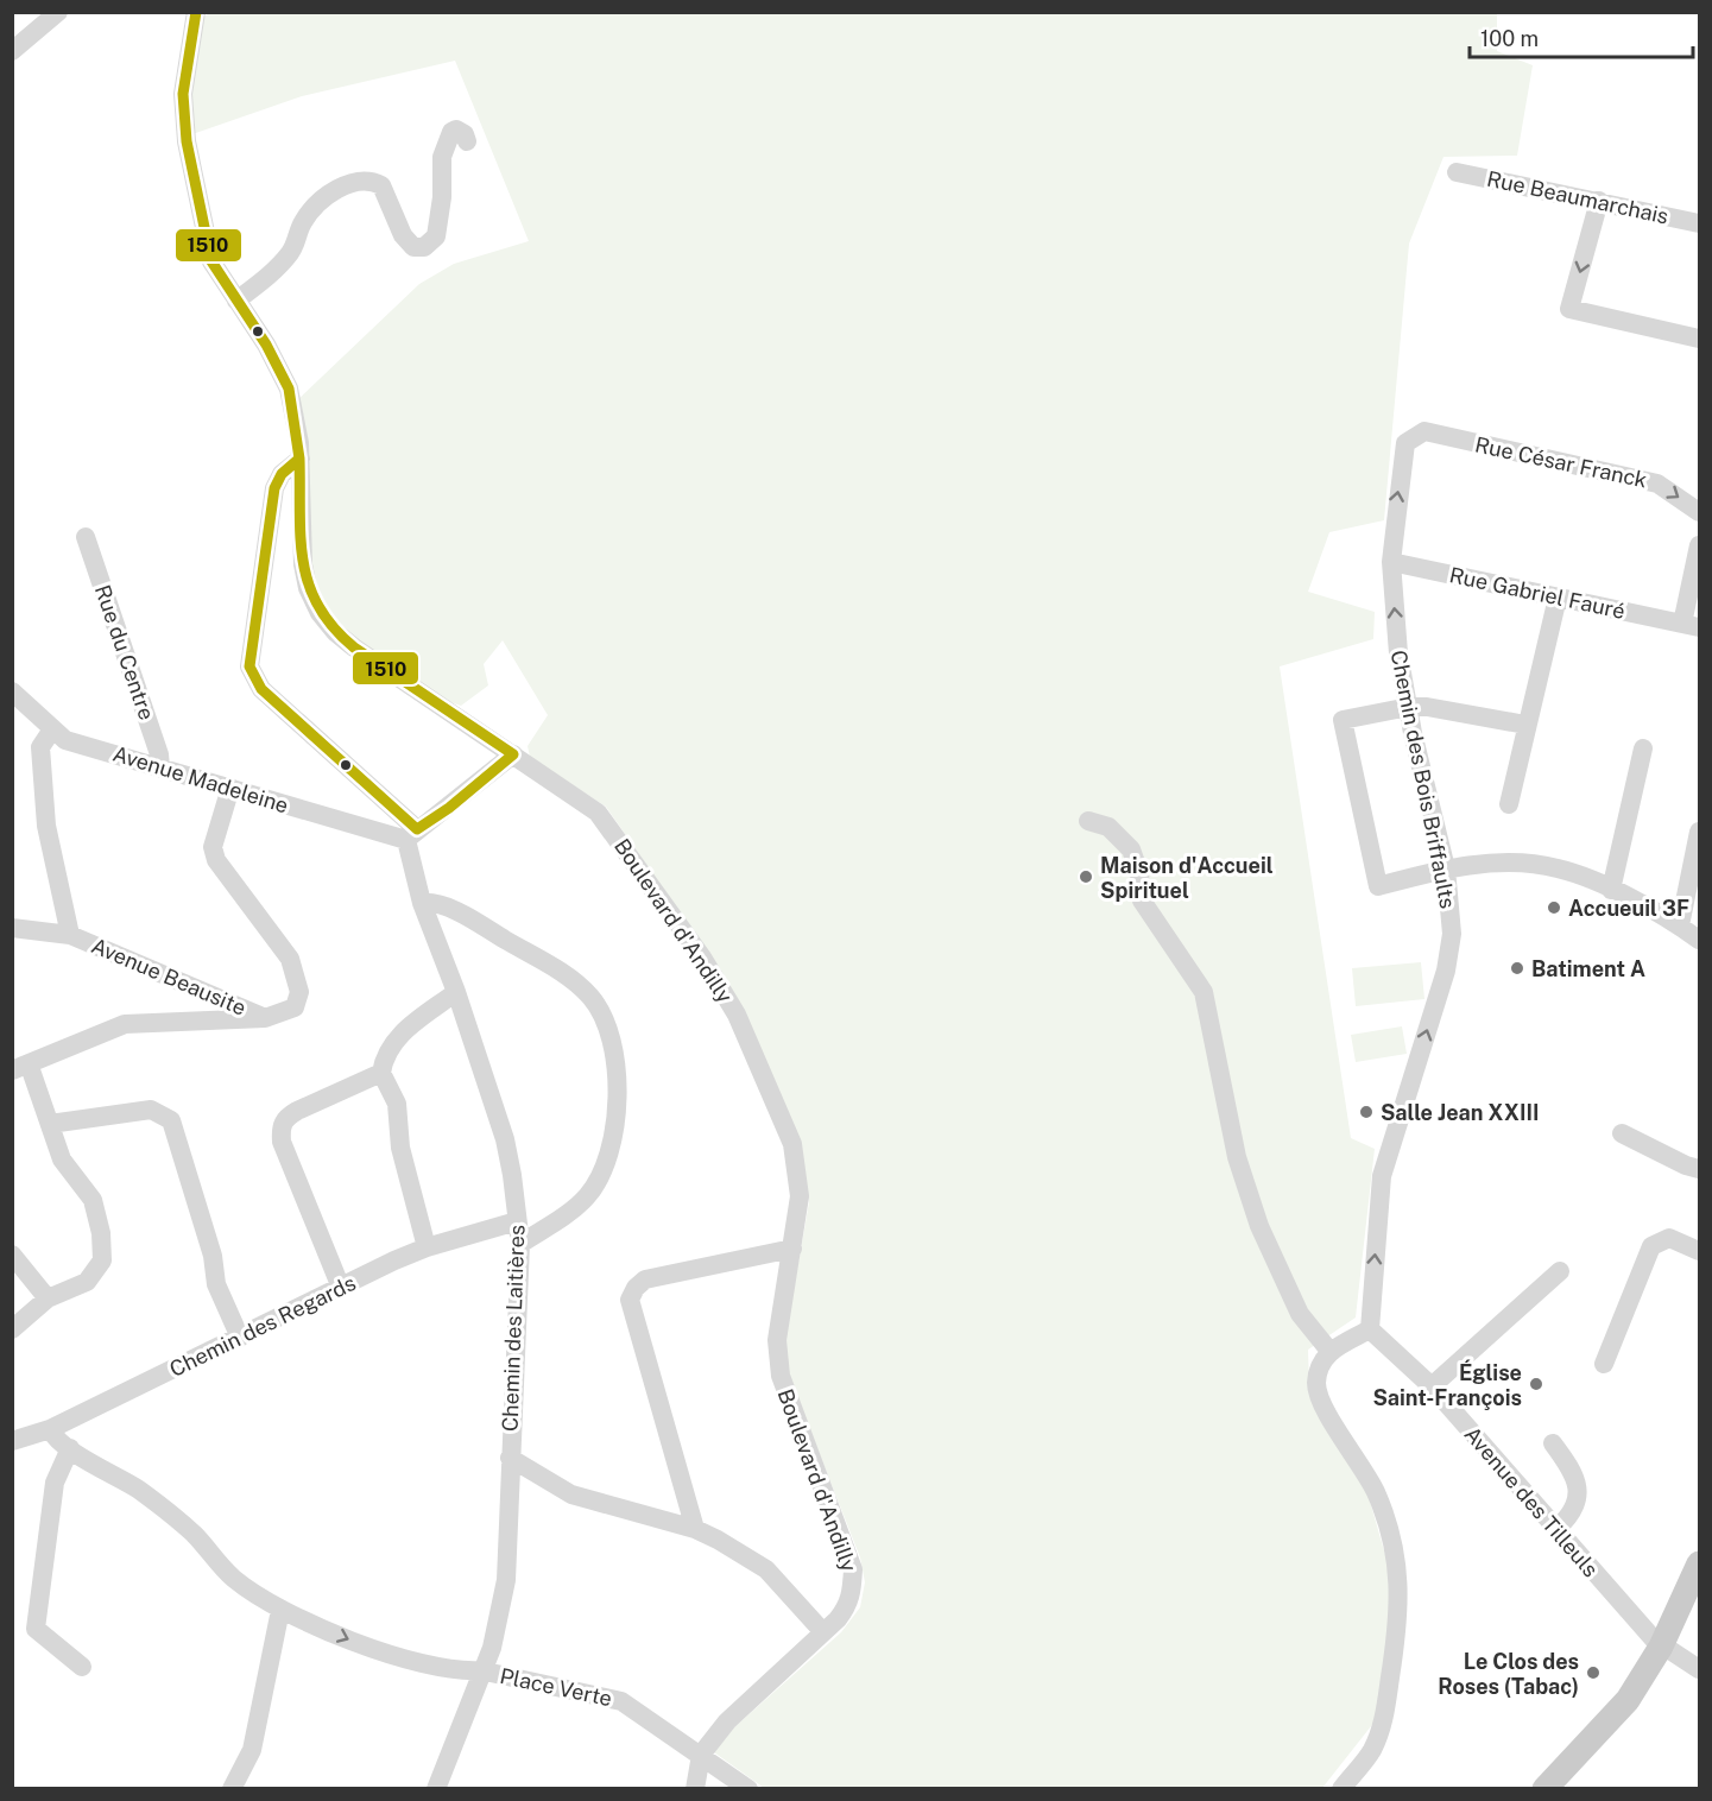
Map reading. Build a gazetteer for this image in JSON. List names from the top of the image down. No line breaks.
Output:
{"streets":{"street":["Rue Beaumarchais","Rue César Franck","Rue Gabriel Fauré","Rue du Centre","Avenue Madeleine","Chemin des Bois Briffaults","Boulevard d'Andilly","Avenue Beausite","Chemin des Regards","Chemin des Laitières","Avenue des Tilleuls","Place Verte"]},"crossings":[["Rue César Franck","Chemin des Bois Briffaults"],["Rue Gabriel Fauré","Chemin des Bois Briffaults"],["Rue du Centre","Avenue Madeleine"],["Avenue Madeleine","Avenue Beausite"],["Avenue Madeleine","Chemin des Laitières"],["Chemin des Bois Briffaults","Avenue des Tilleuls"],["Boulevard d'Andilly","Place Verte"],["Chemin des Regards","Chemin des Laitières"],["Chemin des Regards","Place Verte"],["Chemin des Laitières","Place Verte"]],"one_way":["Rue César Franck","Chemin des Bois Briffaults"],"places":["Maison d'Accueil Spirituel","Accueuil 3F","Batiment A","Salle Jean XXIII","Église Saint-François","Le Clos des Roses (Tabac)"],"lines":["transit line 1510"],"scale_bar":"100 m"}
